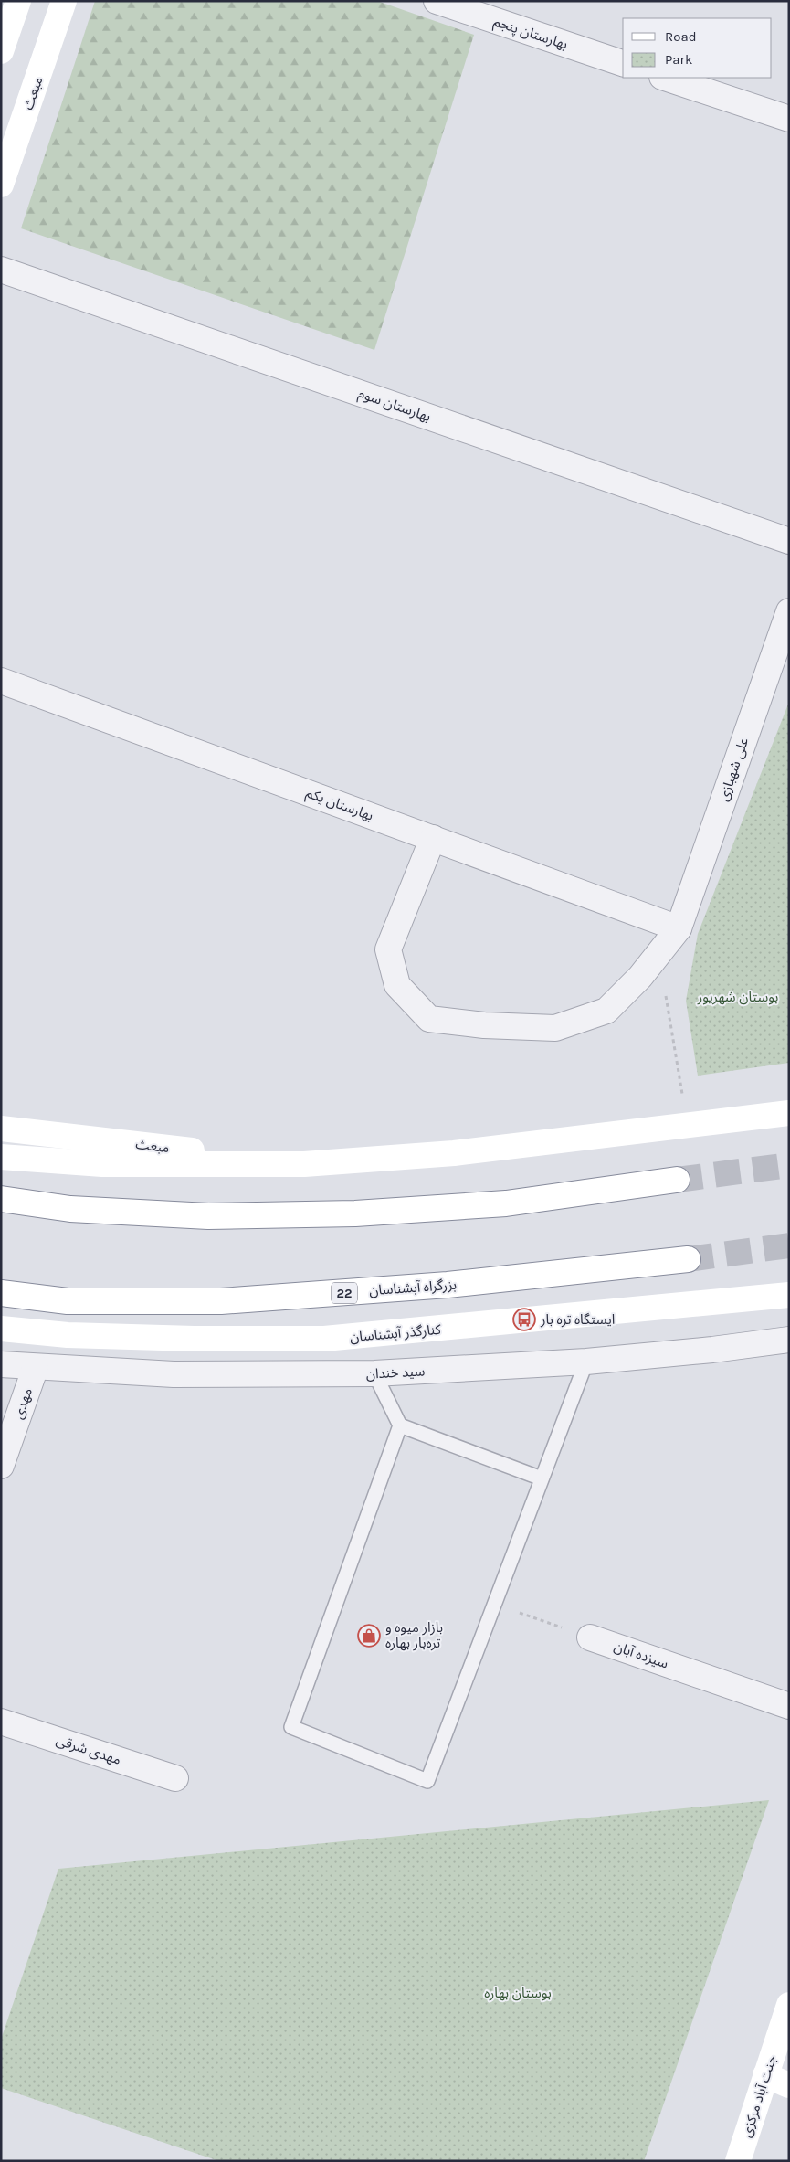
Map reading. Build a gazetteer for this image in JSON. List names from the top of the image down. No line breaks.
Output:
{"streets":{"main road":["مبعث","بزرگراه آبشناسان","22","کنارگذر آبشناسان","جنت آباد مرکزی"],"street":["بهارستان پنجم","بهارستان سوم","علی شهبازی","بهارستان یکم","سید خندان","مهدی","سیزده آبان","مهدی شرقی"]},"crossings":[["علی شهبازی","بهارستان یکم"],["سید خندان","مهدی"]],"parks":["بوستان شهریور","بوستان بهاره"],"places":{"bus stop":["ایستگاه تره بار"],"shop":["بازار میوه و تره‌بار بهاره"]},"legend":["Road","Park"]}
